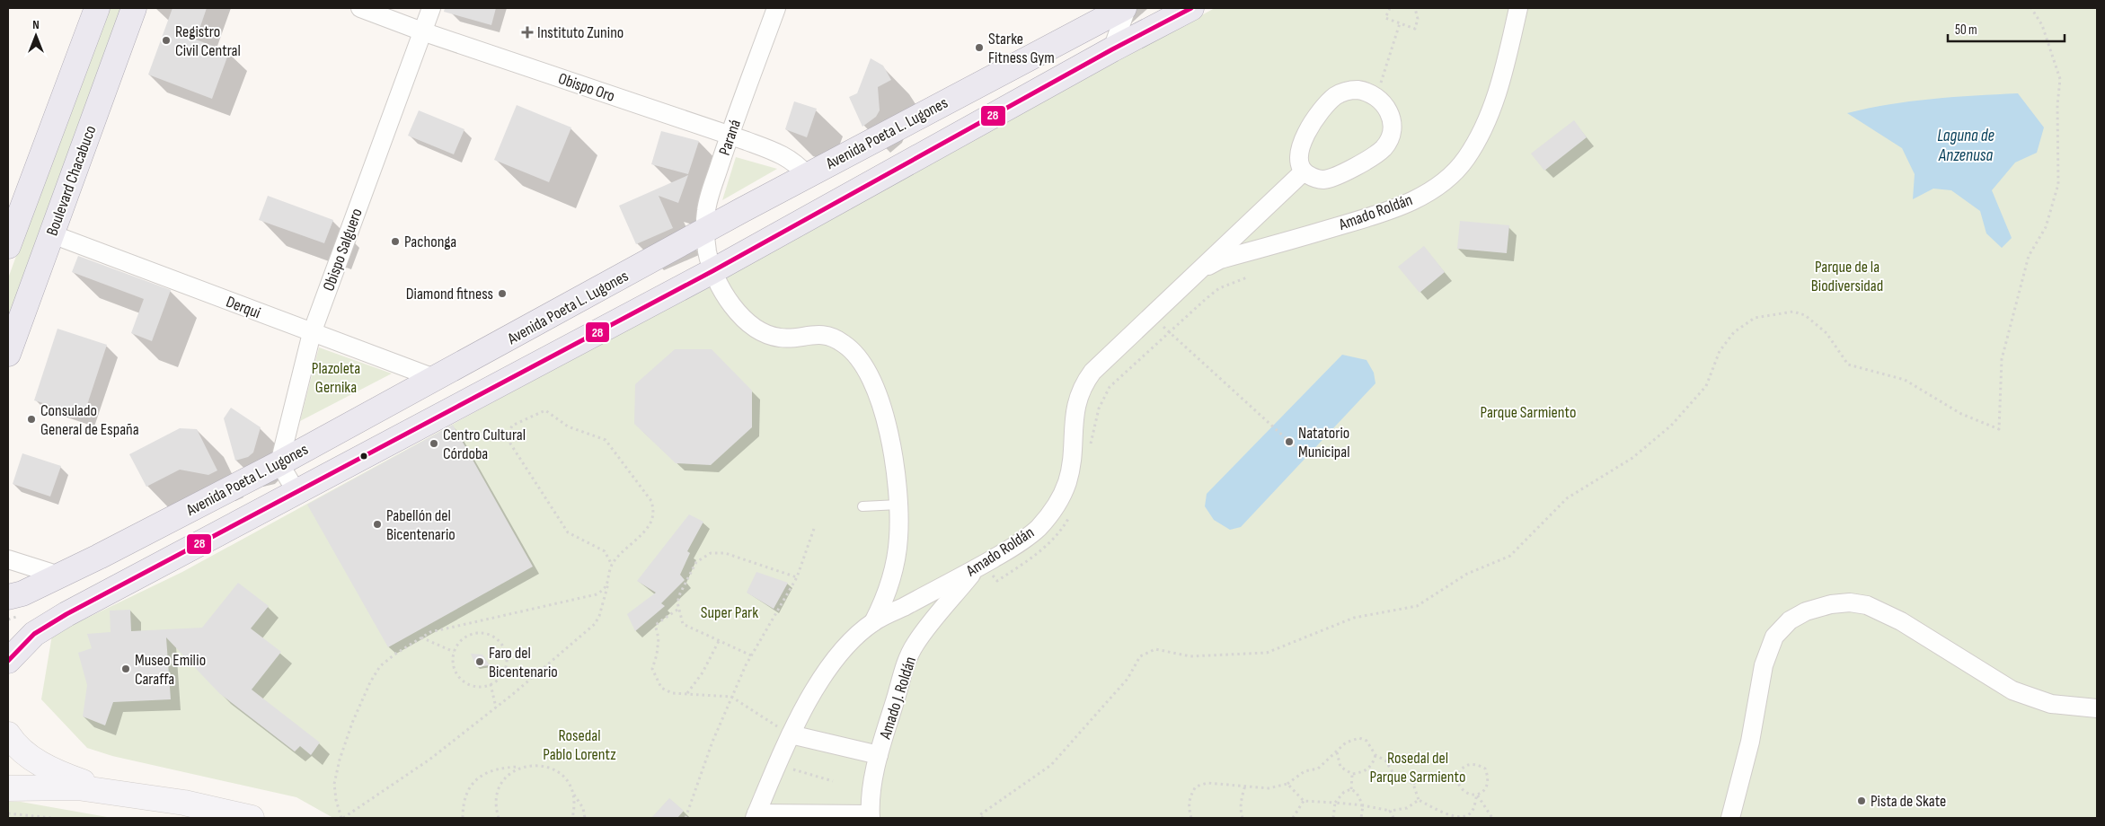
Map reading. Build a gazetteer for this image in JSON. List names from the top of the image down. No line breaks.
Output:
{"streets":{"main road":["Avenida Poeta L. Lugones","Boulevard Chacabuco"],"street":["Obispo Oro","Paraná","Amado Roldán","Obispo Salguero","Derqui","Amado J. Roldán"]},"crossings":[["Obispo Oro","Avenida Poeta L. Lugones"],["Obispo Oro","Paraná"],["Obispo Oro","Obispo Salguero"],["Avenida Poeta L. Lugones","Paraná"],["Avenida Poeta L. Lugones","Obispo Salguero"],["Avenida Poeta L. Lugones","Derqui"],["Paraná","Amado Roldán"],["Boulevard Chacabuco","Derqui"],["Amado Roldán","Amado J. Roldán"],["Obispo Salguero","Derqui"]],"water":["Laguna de Anzenusa"],"parks":["Parque de la Biodiversidad","Plazoleta Gernika","Parque Sarmiento","Super Park","Rosedal Pablo Lorentz","Rosedal del Parque Sarmiento"],"places":{"health":["Instituto Zunino"],"other":["Registro Civil Central","Starke Fitness Gym","Pachonga","Diamond fitness","Consulado General de España","Natatorio Municipal","Centro Cultural Córdoba","Pabellón del Bicentenario","Faro del Bicentenario","Museo Emilio Caraffa","Pista de Skate"]},"lines":["transit line 28"],"scale_bar":"50 m","north":"top"}
